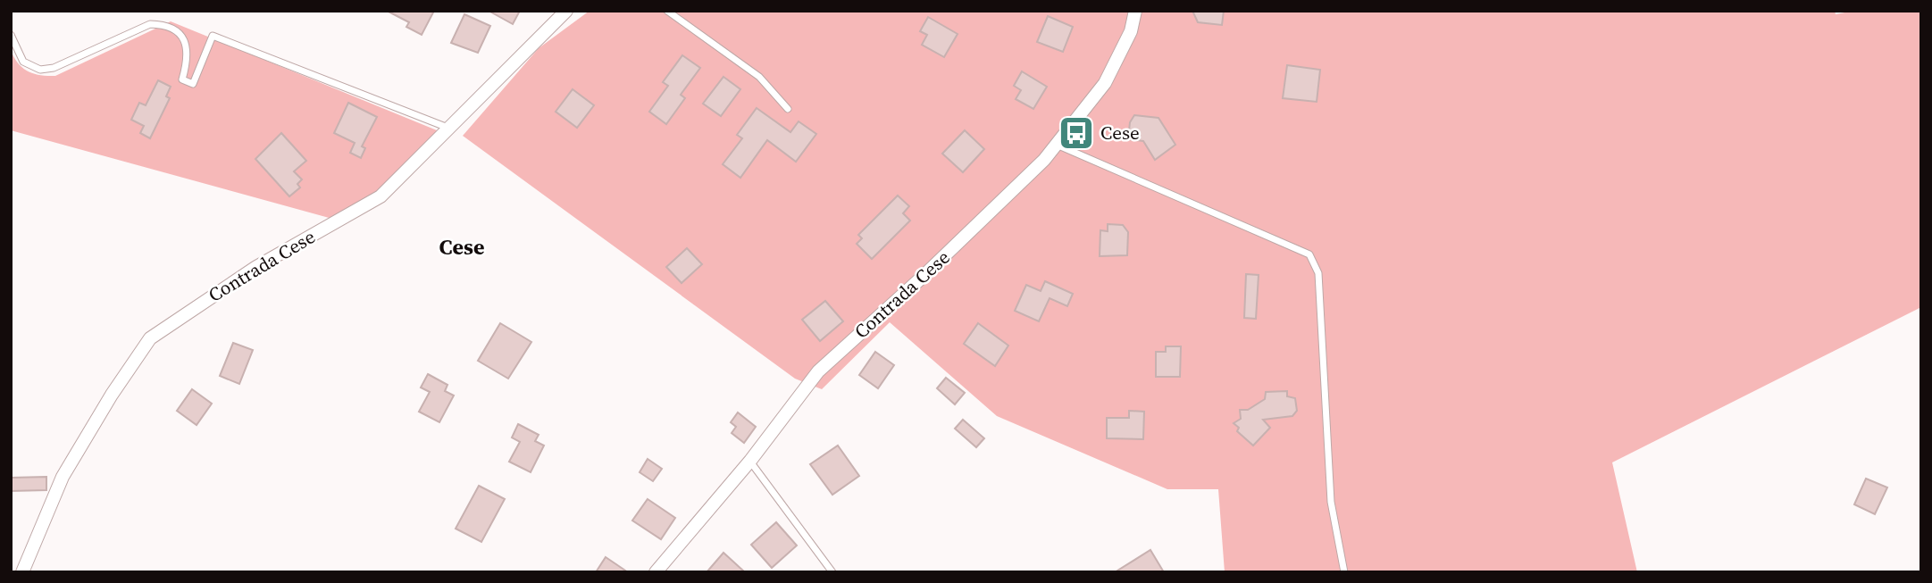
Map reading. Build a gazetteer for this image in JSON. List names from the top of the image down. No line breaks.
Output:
{"streets":{"street":["Contrada Cese"]},"districts":["Cese"],"places":{"bus stop":["Cese"]}}
